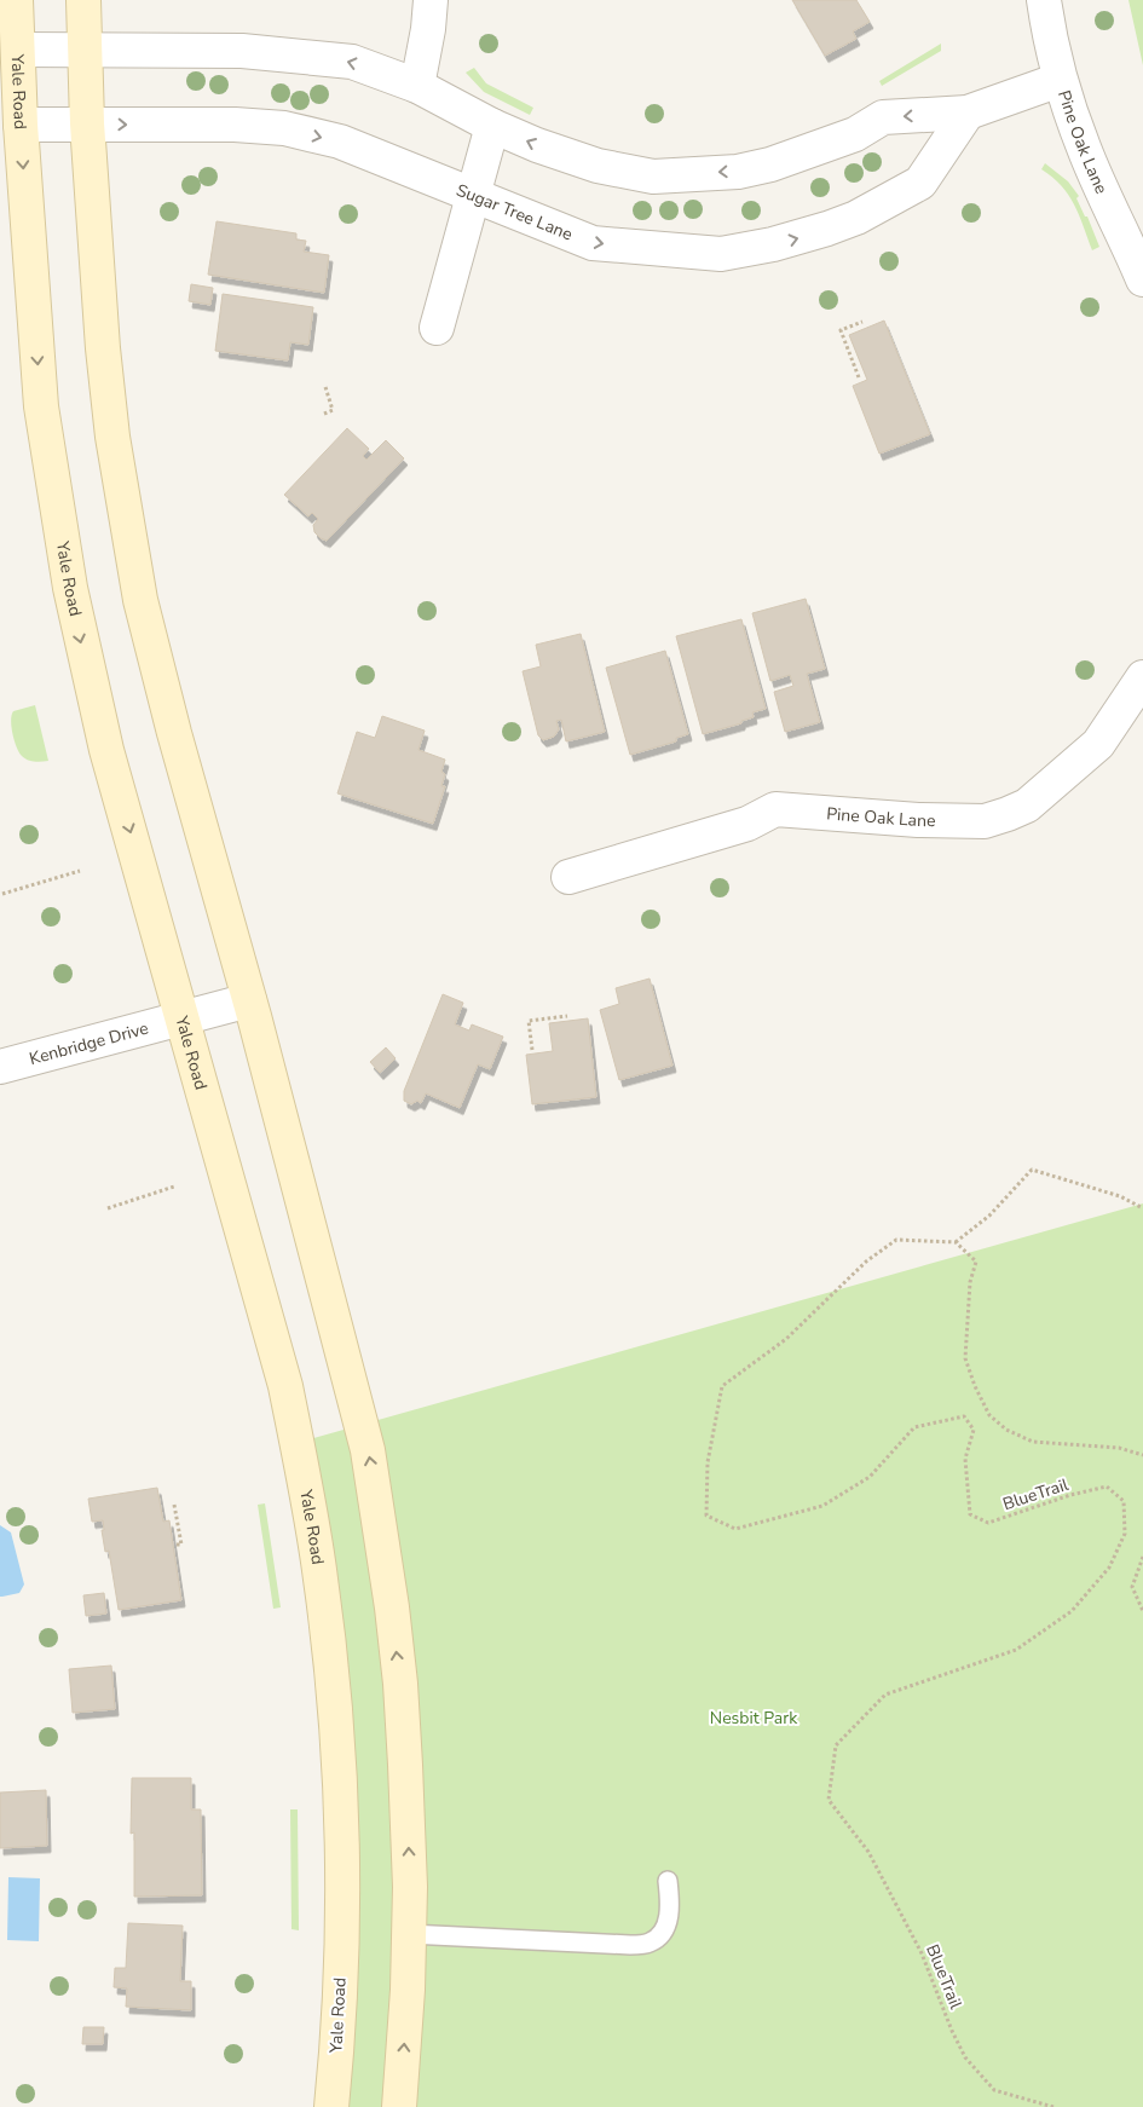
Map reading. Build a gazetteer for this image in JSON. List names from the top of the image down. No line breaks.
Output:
{"streets":{"main road":["Yale Road"],"street":["Pine Oak Lane","Sugar Tree Lane","Kenbridge Drive"],"path":["BlueTrail"]},"crossings":[["Yale Road","Sugar Tree Lane"],["Yale Road","Kenbridge Drive"]],"parks":["Nesbit Park"]}
